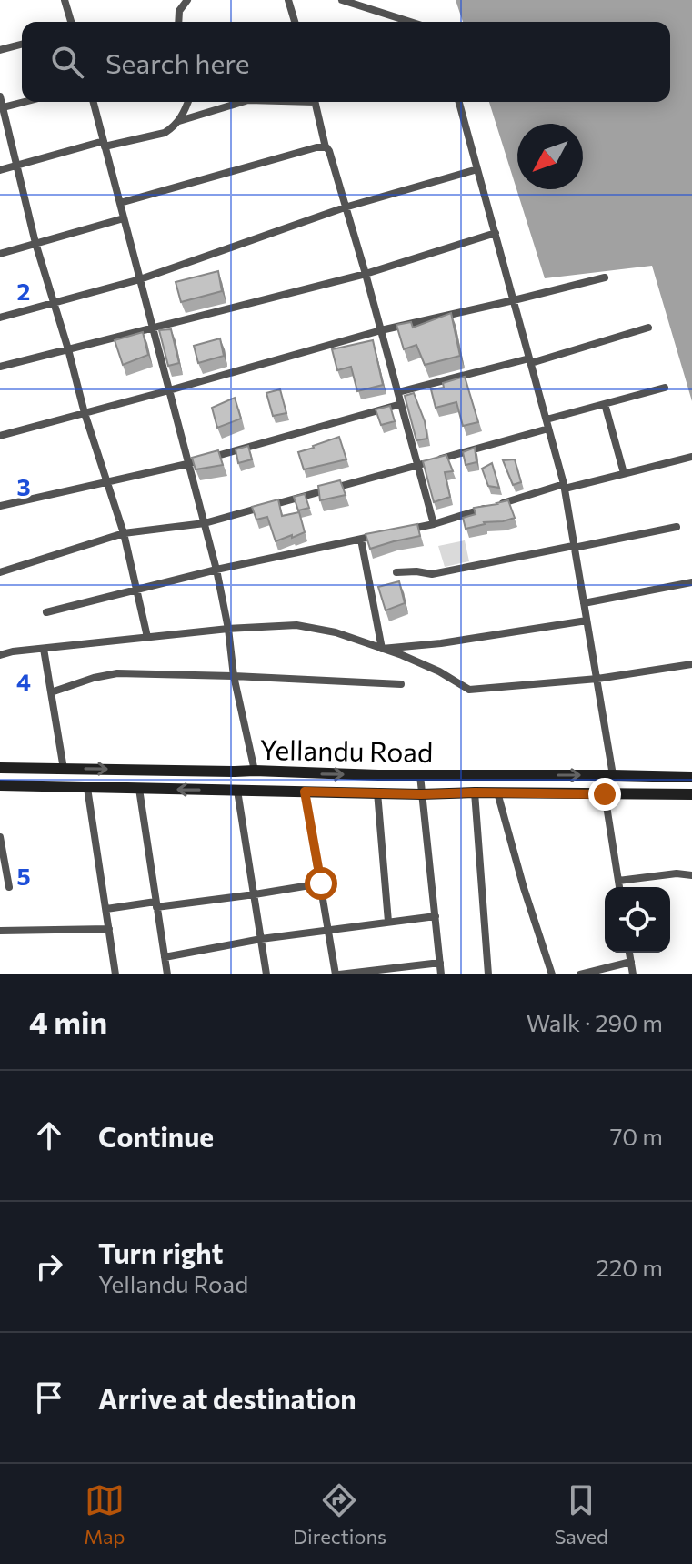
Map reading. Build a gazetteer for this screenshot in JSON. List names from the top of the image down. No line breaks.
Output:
{"streets":{"main road":["Yellandu Road"]},"north":"bottom left","page":{"search":"Search here","heading":["4 min","Walk · 290 m"],"list":[["Continue","70 m"],["Turn right","Yellandu Road","220 m"],"Arrive at destination"],"nav":["Map","Directions","Saved"]},"grid":{"rows":["2","3","4","5"]}}
